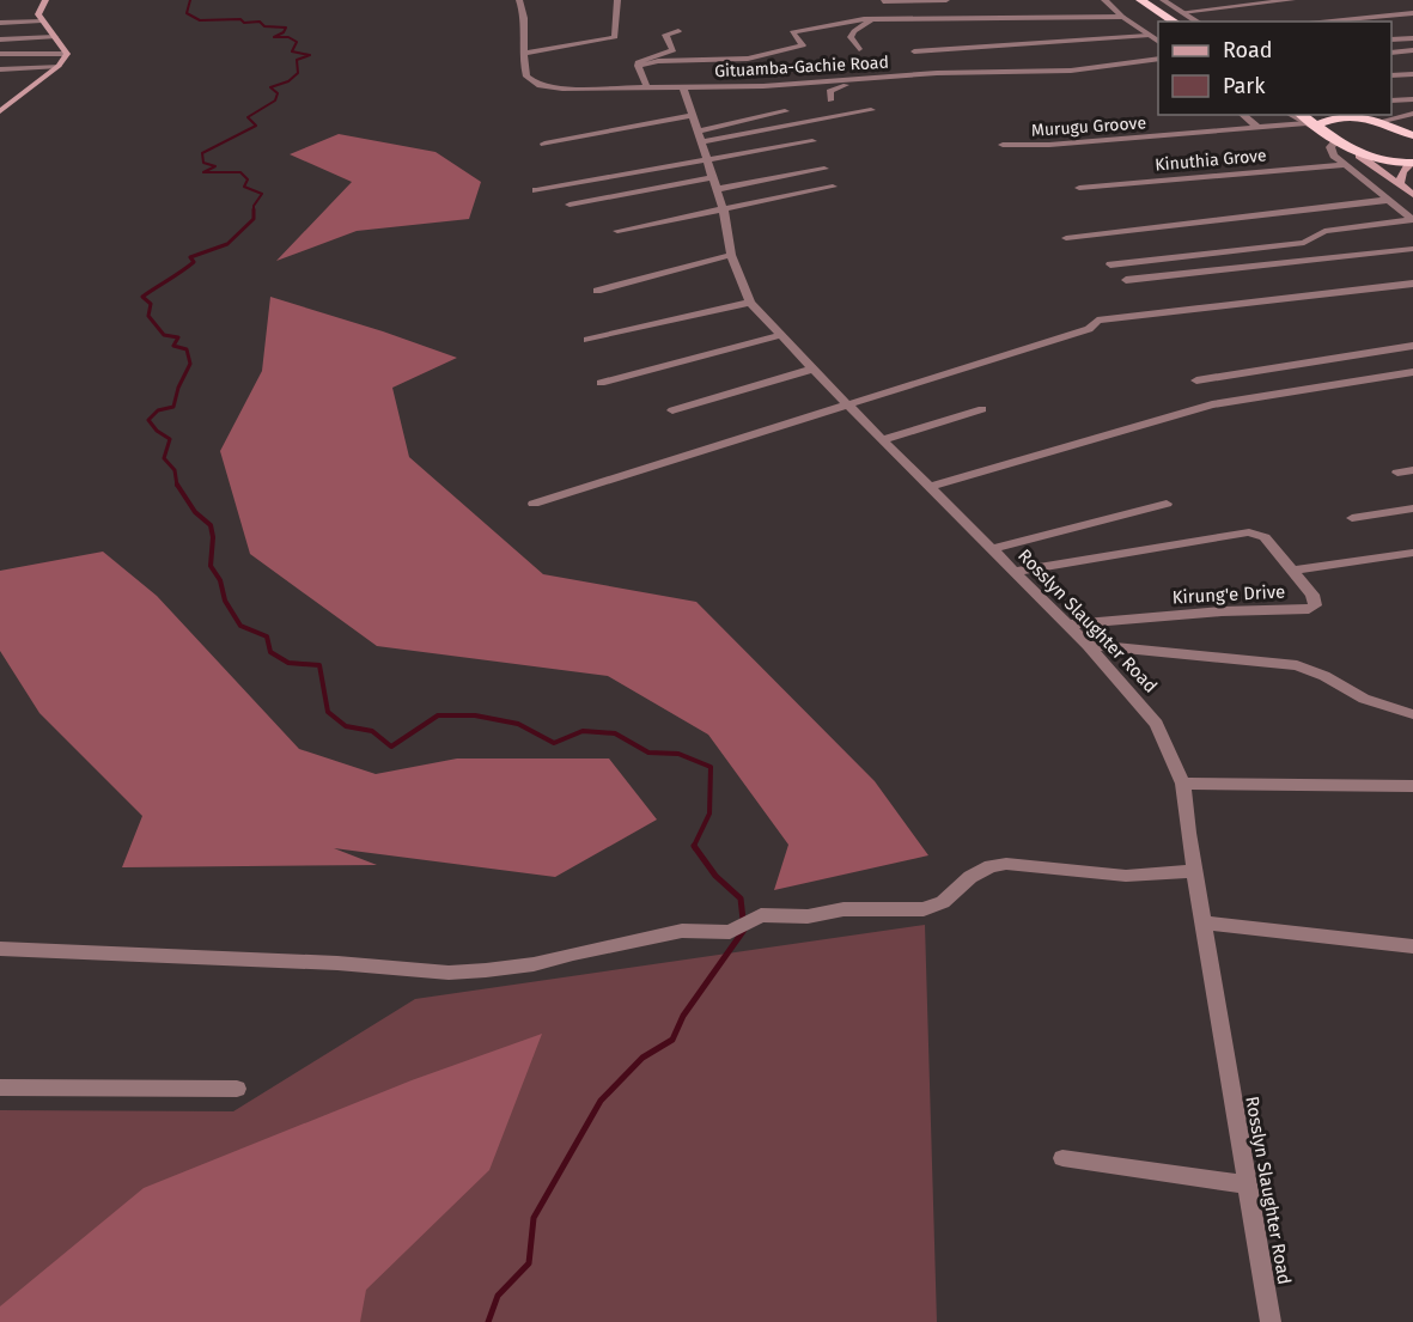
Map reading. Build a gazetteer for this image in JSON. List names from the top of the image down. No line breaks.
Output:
{"streets":{"street":["Gituamba-Gachie Road","Murugu Groove","Kinuthia Grove","Kirung'e Drive","Rosslyn Slaughter Road"]},"crossings":[["Gituamba-Gachie Road","Rosslyn Slaughter Road"],["Kirung'e Drive","Rosslyn Slaughter Road"]],"legend":["Road","Park"]}
